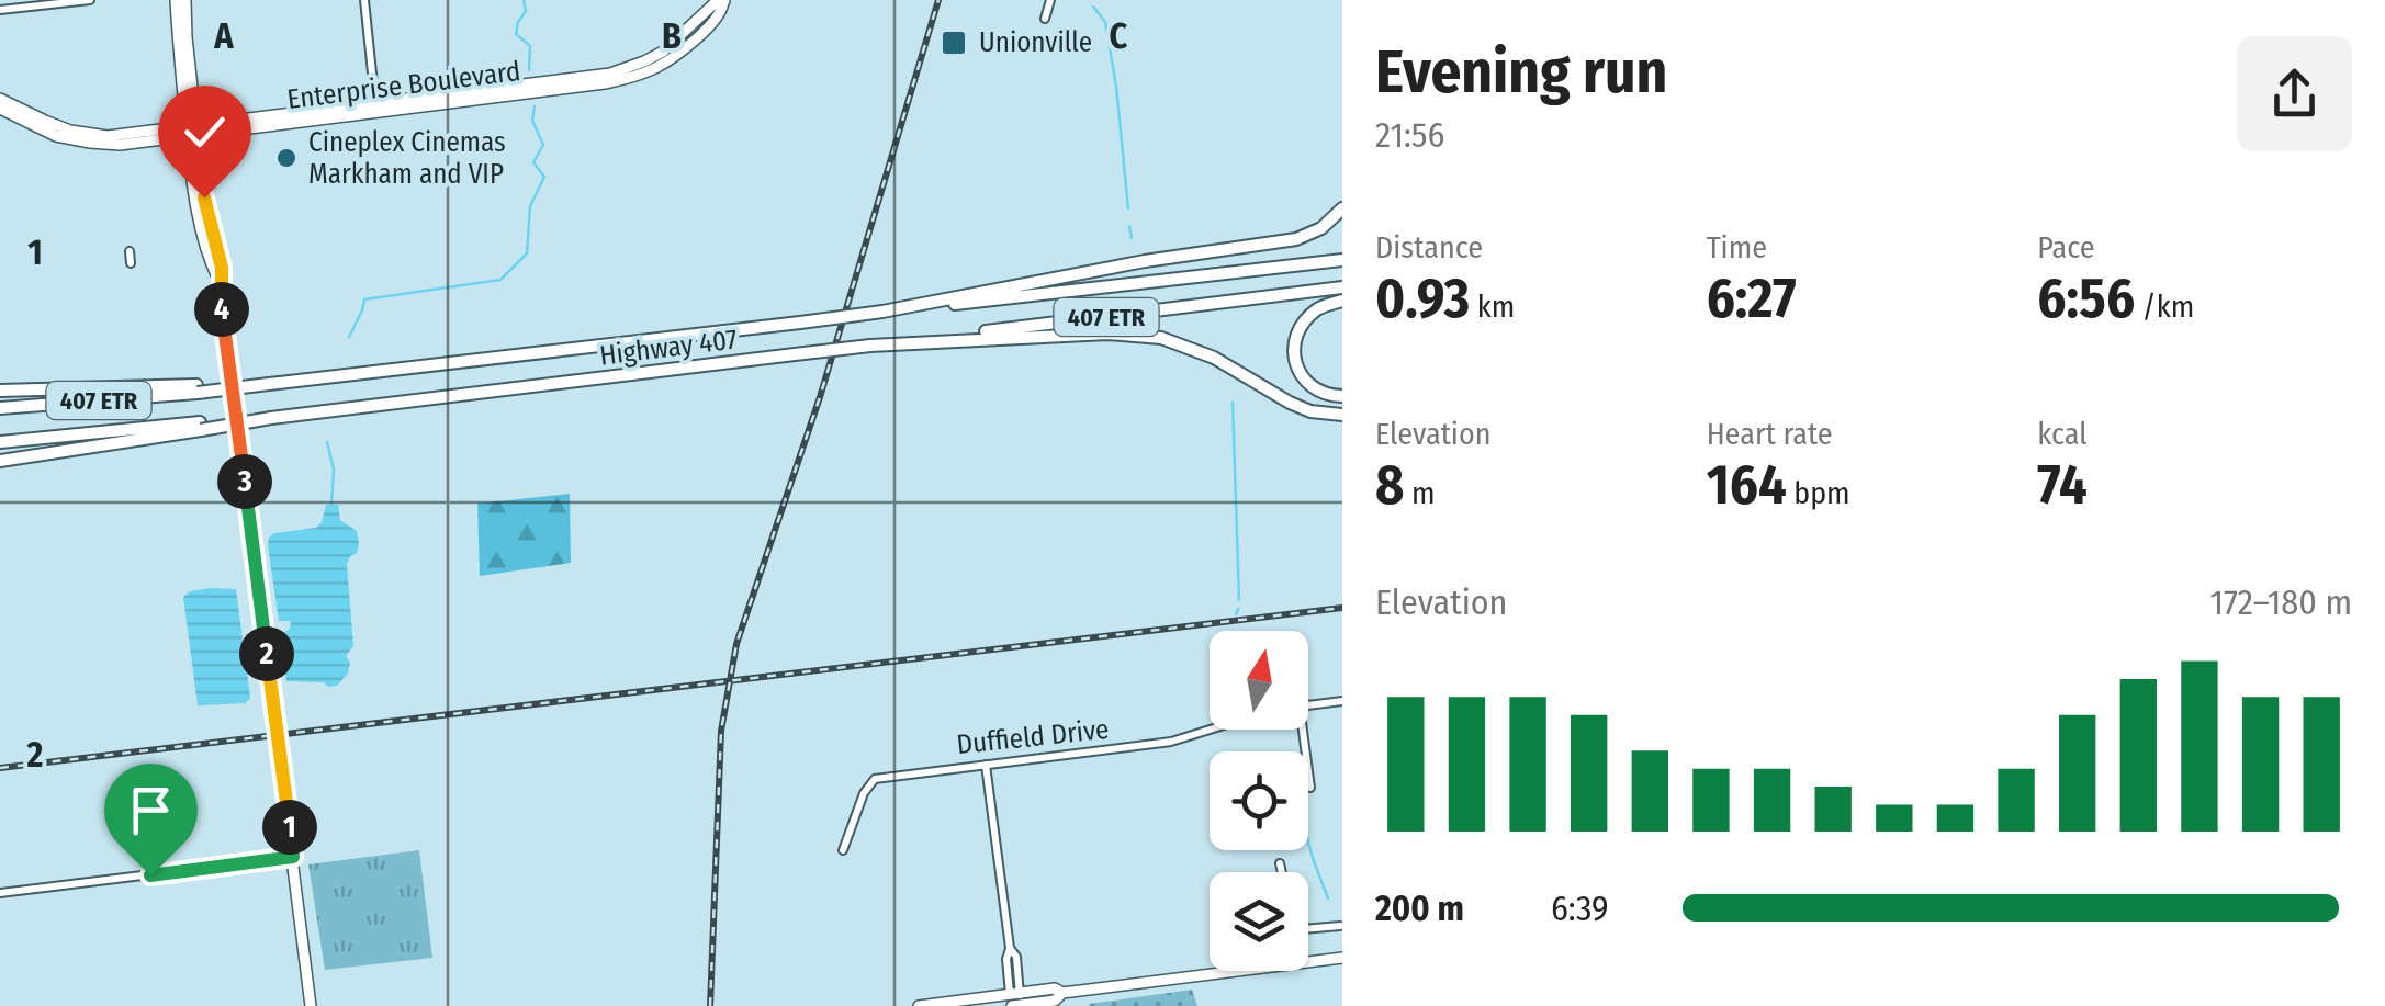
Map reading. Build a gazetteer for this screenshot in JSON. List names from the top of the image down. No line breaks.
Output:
{"streets":{"highway":["407 ETR","Highway 407"],"main road":["Enterprise Boulevard"],"street":["Duffield Drive"]},"places":{"transit":["Unionville"],"other":["Cineplex Cinemas Markham and VIP"]},"north":"top","page":{"heading":["Evening run","21:56"],"stats":[["Distance","0.93 km"],["Time","6:27"],["Pace","6:56 /km"],["Elevation","8 m"],["Heart rate","164 bpm"],["kcal","74"]],"pins":["4","3","2","1"],"chart":["Elevation","172–180 m"],"list":[{"name":"200 m","note":"6:39"}]},"grid":{"columns":["A","B","C"],"rows":["1","2"]}}
